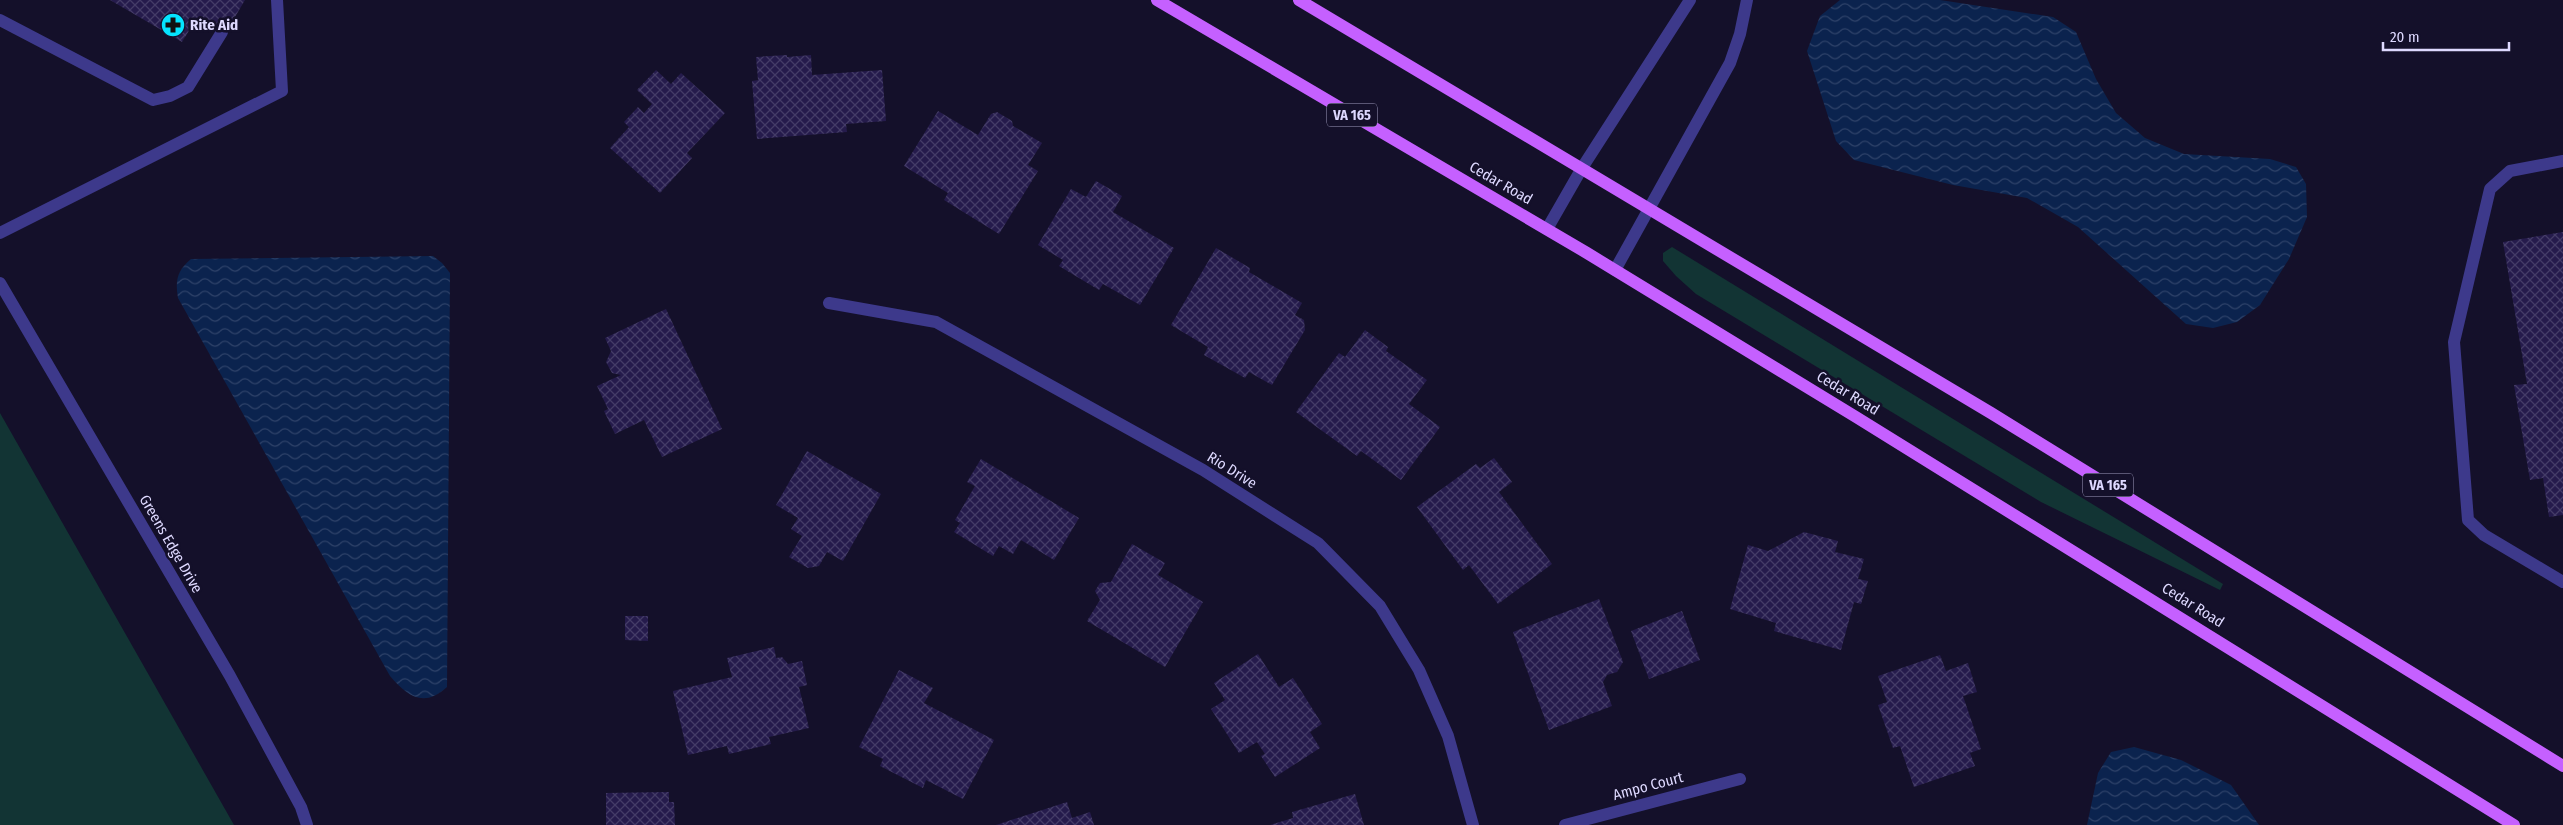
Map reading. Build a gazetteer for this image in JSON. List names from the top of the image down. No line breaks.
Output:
{"streets":{"main road":["VA 165","Cedar Road"],"street":["Rio Drive","Greens Edge Drive","Ampo Court"]},"places":{"pharmacy":["Rite Aid"]},"scale_bar":"20 m"}
